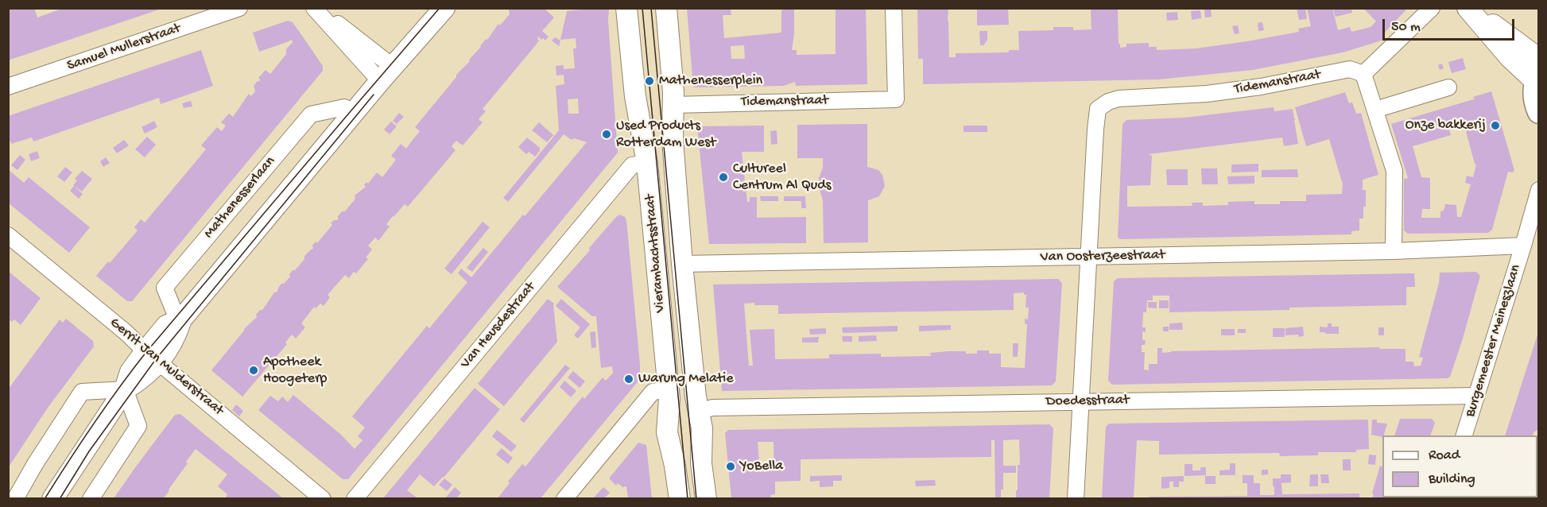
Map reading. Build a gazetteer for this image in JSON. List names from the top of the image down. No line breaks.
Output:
{"streets":{"street":["Samuel Mullerstraat","Tidemanstraat","Mathenesserlaan","Vierambachtsstraat","Van Oosterzeestraat","Van Heusdestraat","Burgemeester Meineszlaan","Gerrit Jan Mulderstraat","Doedesstraat"]},"crossings":[["Tidemanstraat","Vierambachtsstraat"],["Tidemanstraat","Van Oosterzeestraat"],["Vierambachtsstraat","Van Oosterzeestraat"],["Vierambachtsstraat","Van Heusdestraat"],["Vierambachtsstraat","Doedesstraat"],["Van Oosterzeestraat","Burgemeester Meineszlaan"],["Burgemeester Meineszlaan","Doedesstraat"]],"places":["Mathenesserplein","Onze bakkerij","Used Products Rotterdam West","Cultureel Centrum Al Quds","Apotheek Hoogeterp","Warung Melatie","YoBella"],"legend":["Road","Building"],"scale_bar":"50 m"}
